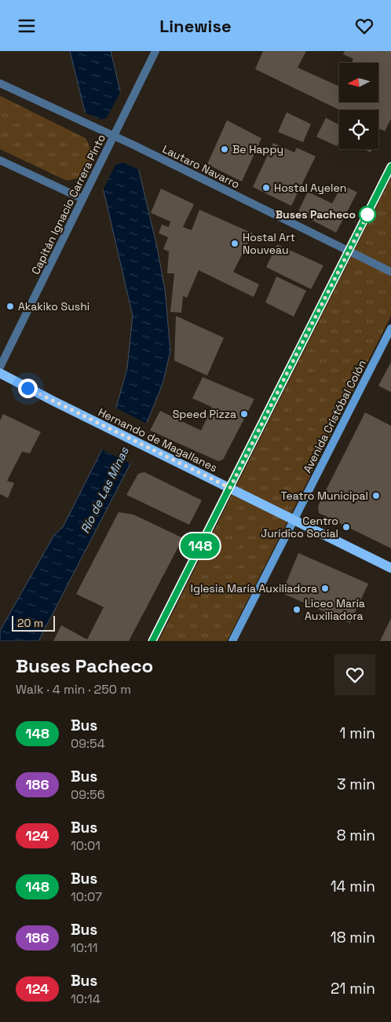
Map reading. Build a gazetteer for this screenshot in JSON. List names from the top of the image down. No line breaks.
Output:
{"streets":{"main road":["Avenida Cristóbal Colón","Hernando de Magallanes"],"street":["Lautaro Navarro","Capitán Ignacio Carrera Pinto"]},"crossings":[["Lautaro Navarro","Capitán Ignacio Carrera Pinto"],["Avenida Cristóbal Colón","Hernando de Magallanes"]],"water":["Río de Las Minas"],"places":["Be Happy","Hostal Ayelen","Buses Pacheco","Hostal Art Nouveau","Akakiko Sushi","Speed Pizza","Teatro Municipal","Centro Jurídico Social","Iglesia María Auxiliadora","Liceo María Auxiliadora"],"lines":["bus line 148"],"scale_bar":"20 m","north":"left","page":{"header":"Linewise","on_map":"148","scale":"20 m","heading":["Buses Pacheco","Walk · 4 min · 250 m"],"list":[{"mark":"148","name":"Bus","note":"09:54","value":"1 min"},{"mark":"186","name":"Bus","note":"09:56","value":"3 min"},{"mark":"124","name":"Bus","note":"10:01","value":"8 min"},{"mark":"148","name":"Bus","note":"10:07","value":"14 min"},{"mark":"186","name":"Bus","note":"10:11","value":"18 min"},{"mark":"124","name":"Bus","note":"10:14","value":"21 min"}]}}
